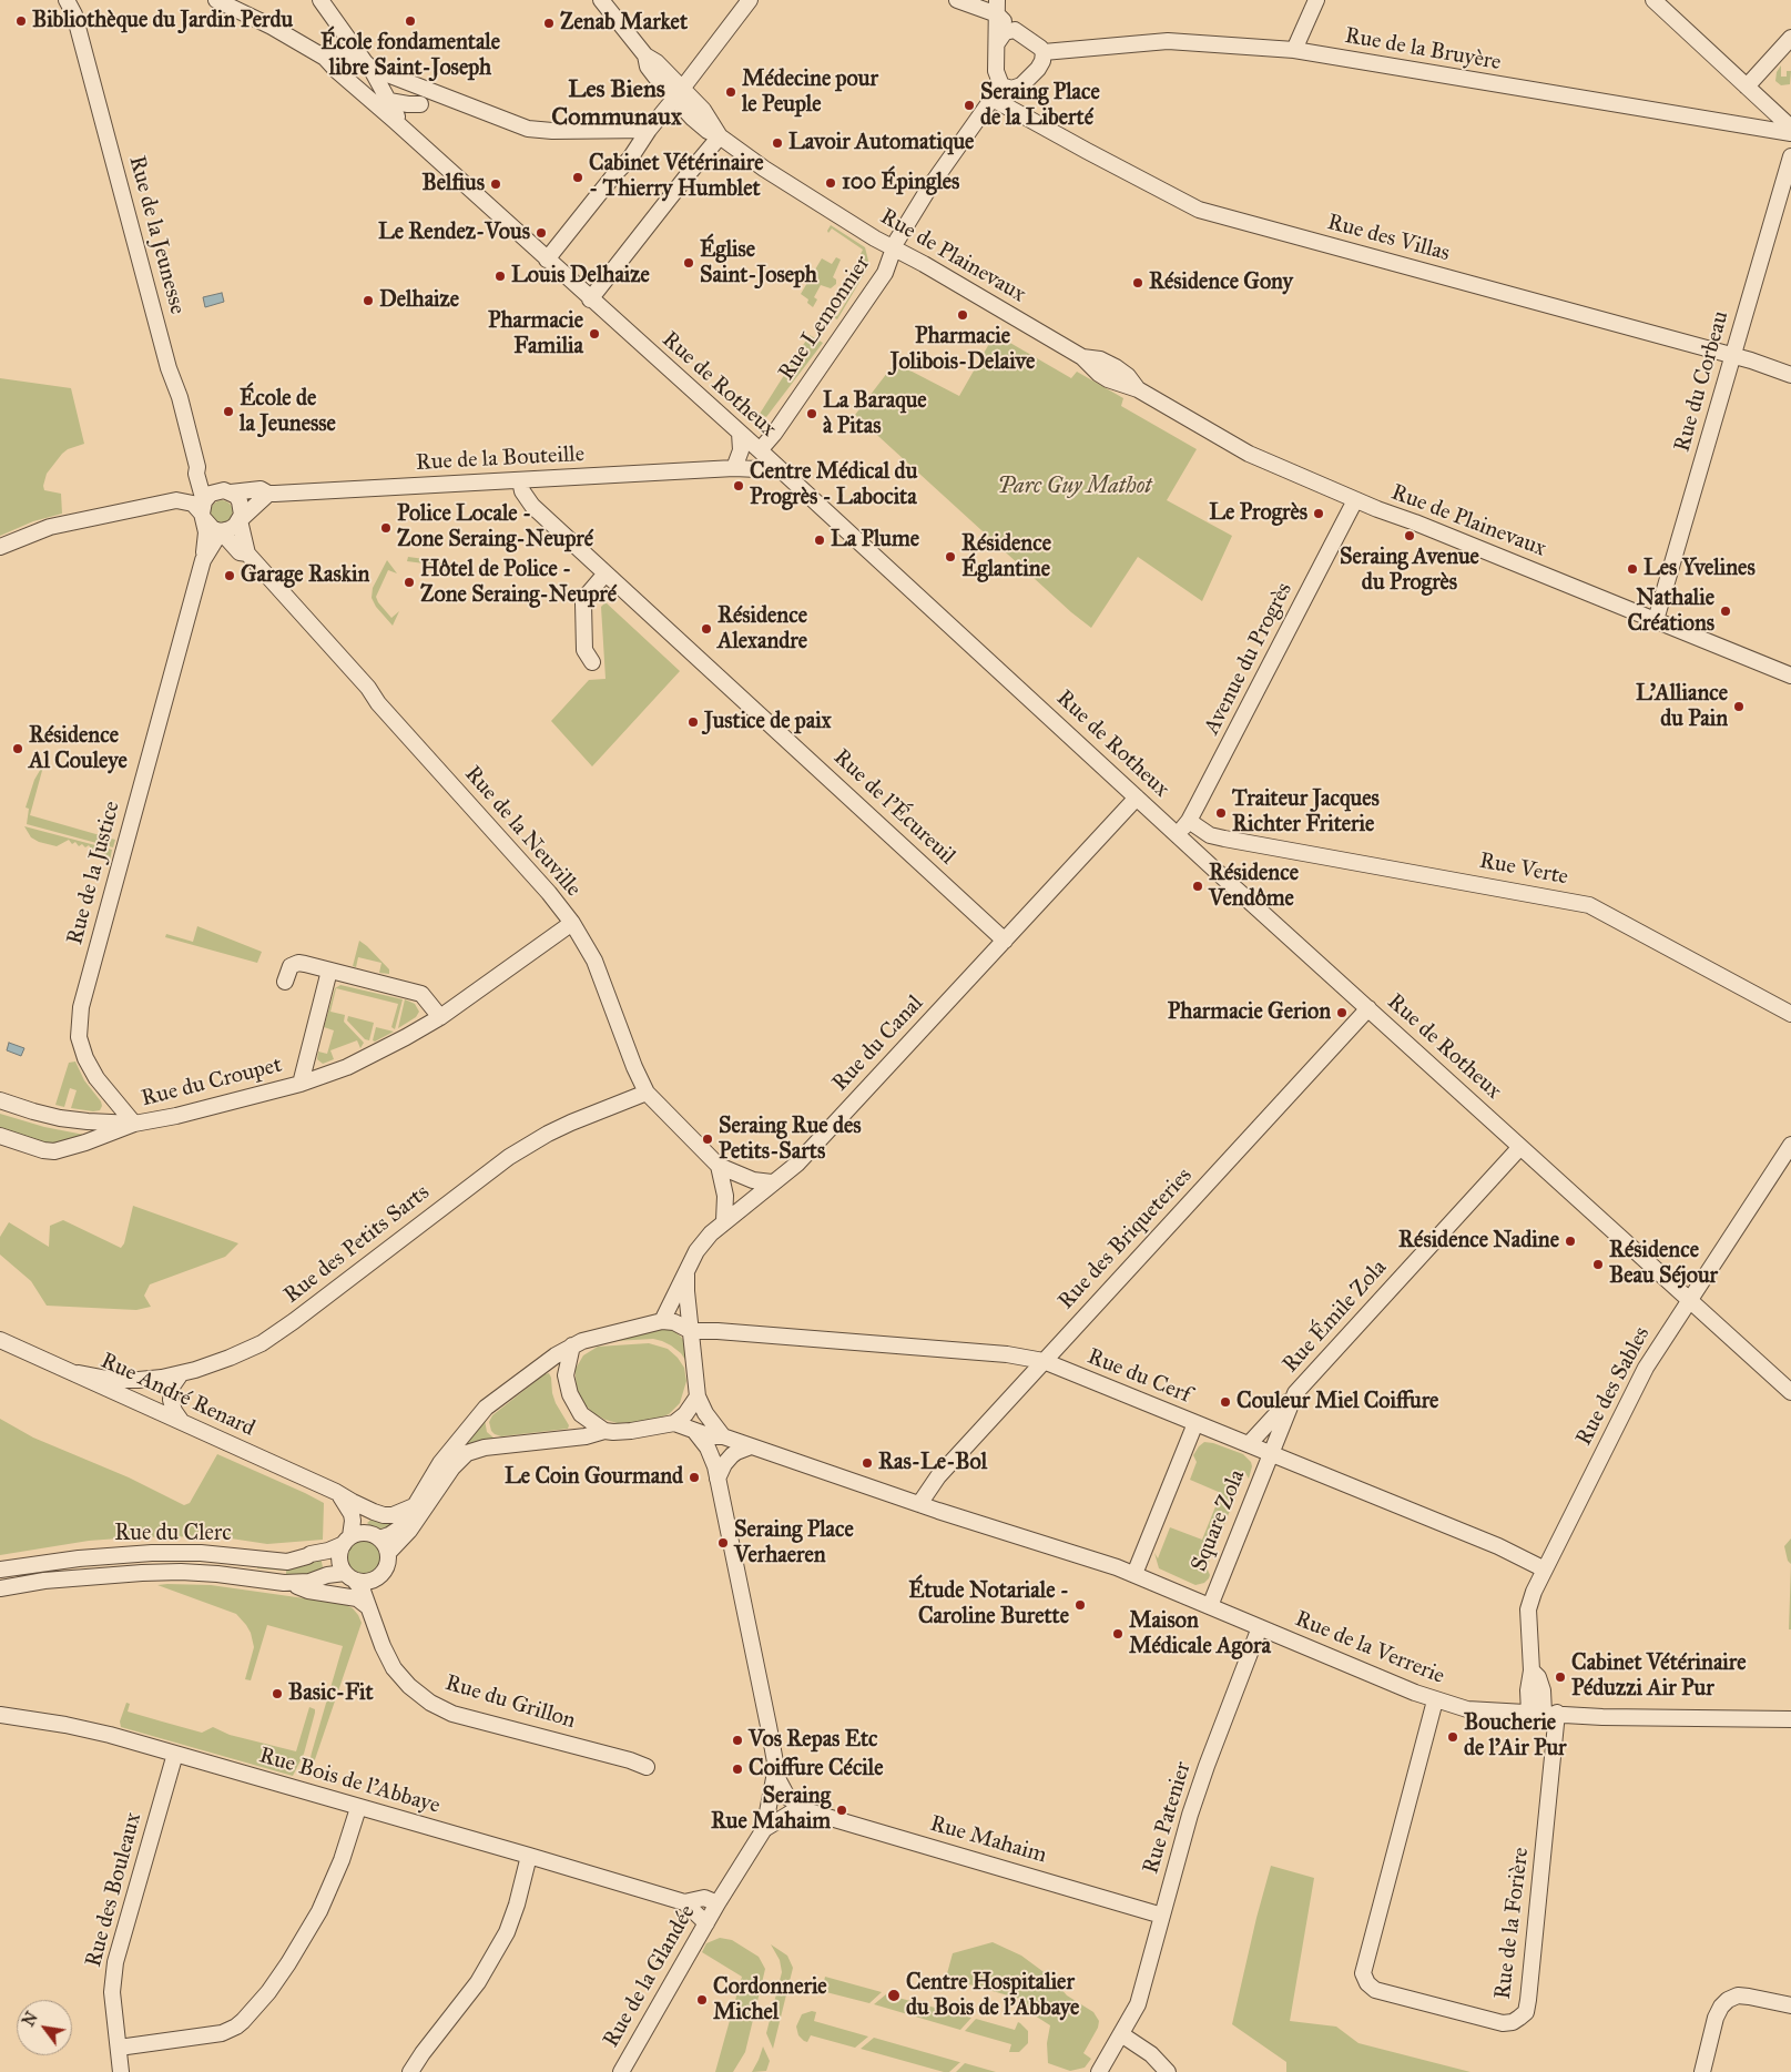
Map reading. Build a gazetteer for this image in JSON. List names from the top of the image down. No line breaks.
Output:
{"streets":{"street":["Rue de la Bruyère","Rue de la Jeunesse","Rue des Villas","Rue de Plainevaux","Rue Lemonnier","Rue du Corbeau","Rue de Rotheux","Rue de la Bouteille","Avenue du Progrès","Rue de l'Écureuil","Rue de la Neuville","Rue Verte","Rue de la Justice","Rue du Canal","Rue du Croupet","Rue des Briqueteries","Rue des Petits Sarts","Rue Émile Zola","Rue du Cerf","Rue des Sables","Rue André Renard","Square Zola","Rue du Clerc","Rue de la Verrerie","Rue du Grillon","Rue Bois de l'Abbaye","Rue Patenier","Rue Mahaim","Rue des Bouleaux","Rue de la Forière","Rue de la Glandée"]},"crossings":[["Rue de la Bruyère","Rue Lemonnier"],["Rue de la Jeunesse","Rue de la Bouteille"],["Rue de la Jeunesse","Rue de la Justice"],["Rue des Villas","Rue Lemonnier"],["Rue des Villas","Rue du Corbeau"],["Rue de Plainevaux","Rue Lemonnier"],["Rue de Plainevaux","Rue du Corbeau"],["Rue de Plainevaux","Avenue du Progrès"],["Rue Lemonnier","Rue de Rotheux"],["Rue de Rotheux","Rue de la Bouteille"],["Rue de Rotheux","Avenue du Progrès"],["Rue de Rotheux","Rue du Canal"],["Rue de Rotheux","Rue des Briqueteries"],["Rue de Rotheux","Rue Émile Zola"],["Rue de Rotheux","Rue des Sables"],["Rue de la Bouteille","Rue de l'Écureuil"],["Rue de la Bouteille","Rue de la Justice"],["Avenue du Progrès","Rue Verte"],["Rue de l'Écureuil","Rue du Canal"],["Rue de la Neuville","Rue de la Justice"],["Rue de la Neuville","Rue du Canal"],["Rue de la Neuville","Rue du Croupet"],["Rue de la Neuville","Rue des Petits Sarts"],["Rue de la Justice","Rue du Croupet"],["Rue du Canal","Rue du Cerf"],["Rue du Canal","Rue de la Verrerie"],["Rue des Briqueteries","Rue du Cerf"],["Rue des Briqueteries","Rue de la Verrerie"],["Rue des Petits Sarts","Rue André Renard"],["Rue Émile Zola","Rue du Cerf"],["Rue Émile Zola","Square Zola"],["Rue du Cerf","Rue des Sables"],["Rue du Cerf","Square Zola"],["Rue du Cerf","Rue de la Verrerie"],["Rue des Sables","Rue de la Verrerie"],["Rue des Sables","Rue de la Forière"],["Rue André Renard","Rue du Clerc"],["Rue André Renard","Rue du Grillon"],["Square Zola","Rue de la Verrerie"],["Rue du Clerc","Rue du Grillon"],["Rue de la Verrerie","Rue Patenier"],["Rue de la Verrerie","Rue Mahaim"],["Rue de la Verrerie","Rue de la Forière"],["Rue Bois de l'Abbaye","Rue Mahaim"],["Rue Bois de l'Abbaye","Rue des Bouleaux"],["Rue Bois de l'Abbaye","Rue de la Glandée"],["Rue Patenier","Rue Mahaim"],["Rue Mahaim","Rue de la Glandée"]],"districts":["Les Biens Communaux"],"parks":["Parc Guy Mathot"],"places":["Bibliothèque du Jardin Perdu","École fondamentale libre Saint-Joseph","Zenab Market","Médecine pour le Peuple","Seraing Place de la Liberté","Lavoir Automatique","Cabinet Vétérinaire - Thierry Humblet","100 Épingles","Belfius","Le Rendez-Vous","Église Saint-Joseph","Louis Delhaize","Résidence Gony","Delhaize","Pharmacie Jolibois-Delaive","Pharmacie Familia","École de la Jeunesse","La Baraque à Pitas","Centre Médical du Progrès - Labocita","Le Progrès","Police Locale - Zone Seraing-Neupré","Seraing Avenue du Progrès","La Plume","Résidence Églantine","Les Yvelines","Garage Raskin","Hôtel de Police - Zone Seraing-Neupré","Nathalie Créations","Résidence Alexandre","L'Alliance du Pain","Justice de paix","Résidence Al Couleye","Traiteur Jacques Richter Friterie","Résidence Vendôme","Pharmacie Gerion","Seraing Rue des Petits-Sarts","Résidence Nadine","Résidence Beau Séjour","Couleur Miel Coiffure","Ras-Le-Bol","Le Coin Gourmand","Seraing Place Verhaeren","Étude Notariale - Caroline Burette","Maison Médicale Agora","Cabinet Vétérinaire Péduzzi Air Pur","Basic-Fit","Boucherie de l'Air Pur","Vos Repas Etc","Coiffure Cécile","Seraing Rue Mahaim","Centre Hospitalier du Bois de l'Abbaye","Cordonnerie Michel"],"north":"top left"}
